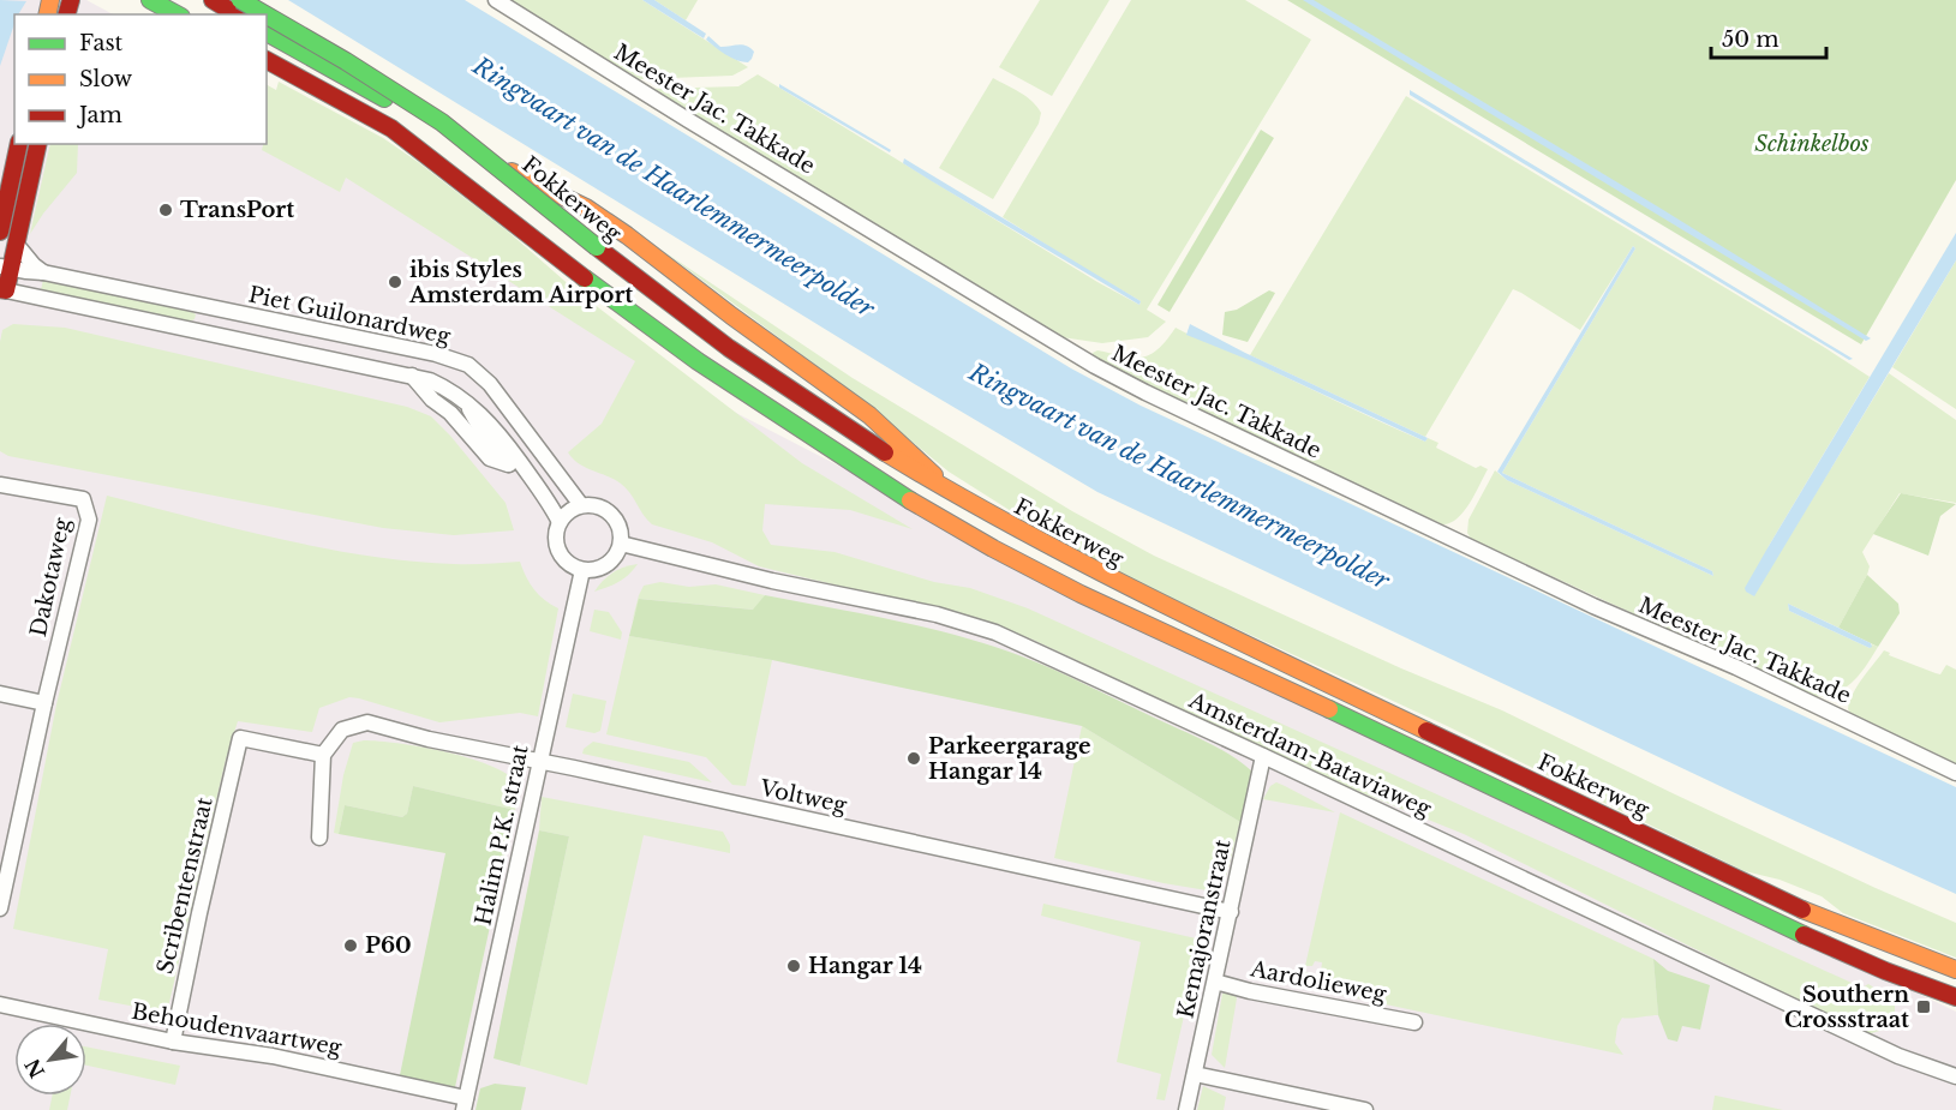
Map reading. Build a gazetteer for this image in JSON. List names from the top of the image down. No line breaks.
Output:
{"streets":{"main road":["Fokkerweg"],"street":["Meester Jac. Takkade","Piet Guilonardweg","Dakotaweg","Amsterdam-Bataviaweg","Voltweg","Halim P.K. straat","Scribentenstraat","Kemajoranstraat","Aardolieweg","Behoudenvaartweg"]},"crossings":[["Piet Guilonardweg","Amsterdam-Bataviaweg"],["Piet Guilonardweg","Halim P.K. straat"],["Amsterdam-Bataviaweg","Halim P.K. straat"],["Amsterdam-Bataviaweg","Kemajoranstraat"],["Voltweg","Halim P.K. straat"],["Voltweg","Scribentenstraat"],["Voltweg","Kemajoranstraat"],["Halim P.K. straat","Behoudenvaartweg"],["Scribentenstraat","Behoudenvaartweg"],["Kemajoranstraat","Aardolieweg"]],"water":["Ringvaart van de Haarlemmermeerpolder"],"parks":["Schinkelbos"],"places":{"other":["TransPort","ibis Styles Amsterdam Airport","Parkeergarage Hangar 14","P60","Hangar 14"],"transit":["Southern Crossstraat"]},"legend":["Fast","Slow","Jam"],"scale_bar":"50 m","north":"bottom left"}
